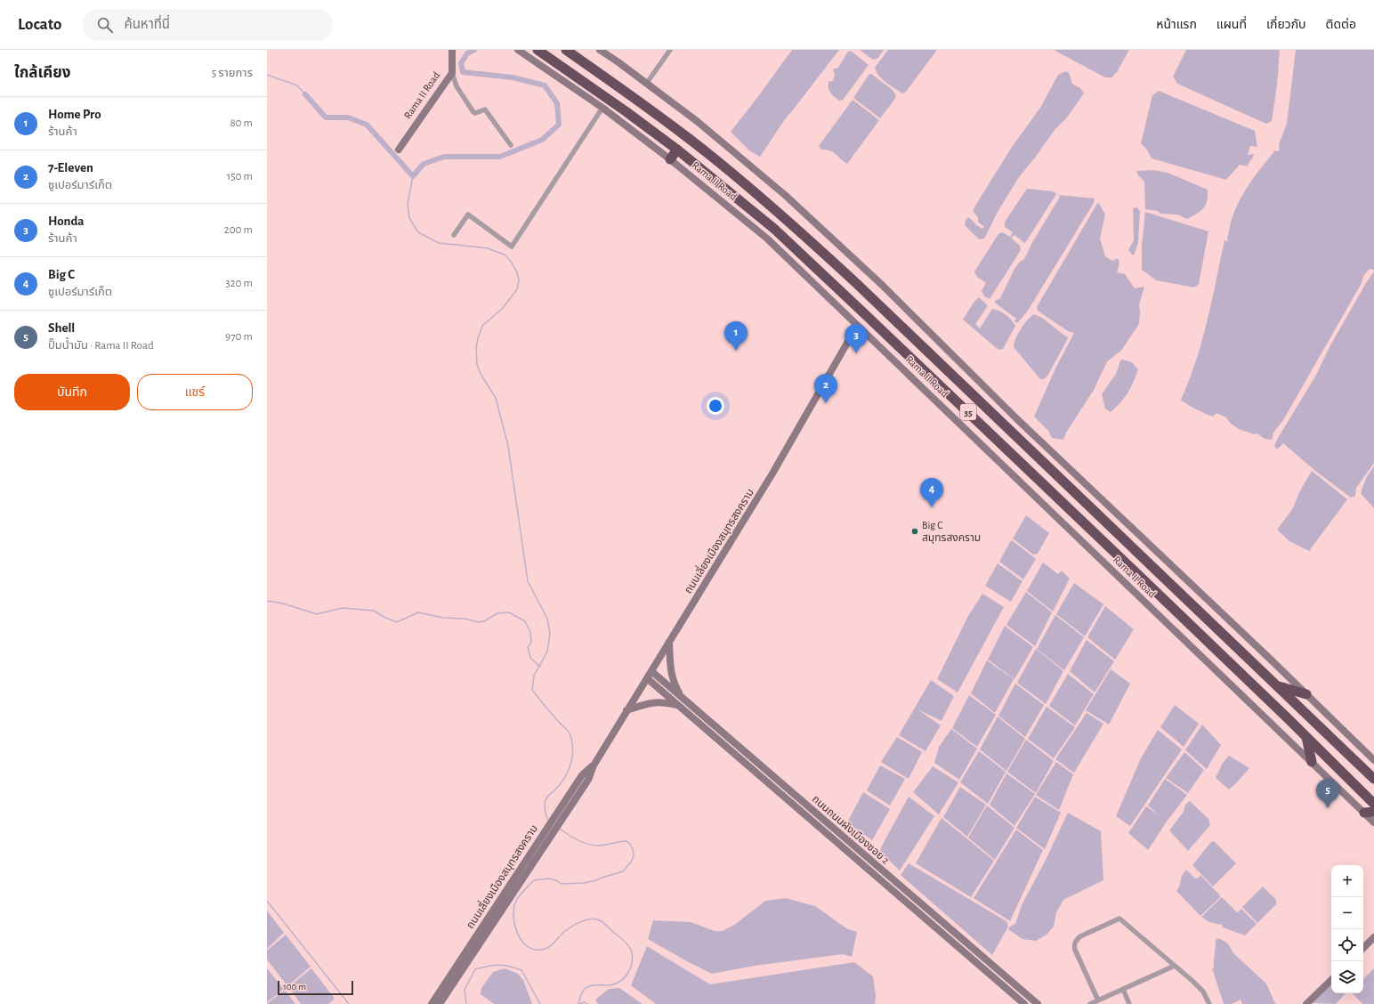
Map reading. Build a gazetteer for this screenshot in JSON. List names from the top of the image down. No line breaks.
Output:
{"streets":{"highway":["Rama II Road","35"],"main road":["ถนนเลี่ยงเมืองสมุทรสงคราม","ถนนถนนผังเมืองซอย 2"]},"crossings":[["Rama II Road","ถนนเลี่ยงเมืองสมุทรสงคราม"],["ถนนเลี่ยงเมืองสมุทรสงคราม","ถนนถนนผังเมืองซอย 2"]],"places":["Big C สมุทรสงคราม"],"scale_bar":"100 m","page":{"header":"Locato","search":"ค้นหาที่นี่","nav":["หน้าแรก","แผนที่","เกี่ยวกับ","ติดต่อ"],"heading":["ใกล้เคียง","5 รายการ"],"list":[{"mark":"1","name":"Home Pro","note":"ร้านค้า","value":"80 m"},{"mark":"2","name":"7-Eleven","note":"ซูเปอร์มาร์เก็ต","value":"150 m"},{"mark":"3","name":"Honda","note":"ร้านค้า","value":"200 m"},{"mark":"4","name":"Big C","note":"ซูเปอร์มาร์เก็ต","value":"320 m"},{"mark":"5","name":"Shell","note":"ปั๊มน้ำมัน · Rama II Road","value":"970 m"}],"pins":["1","3","2","4","5"],"buttons":["บันทึก","แชร์"],"map_buttons":["+","−"],"scale":"100 m"}}
